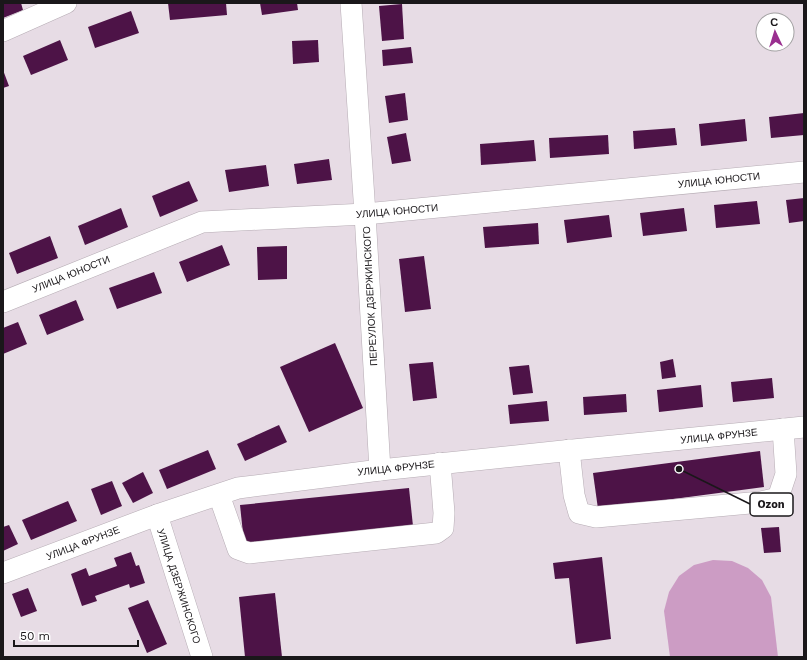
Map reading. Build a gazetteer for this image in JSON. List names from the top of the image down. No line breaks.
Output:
{"streets":{"street":["УЛИЦА ЮНОСТИ","ПЕРЕУЛОК ДЗЕРЖИНСКОГО","УЛИЦА ФРУНЗЕ","УЛИЦА ДЗЕРЖИНСКОГО"]},"crossings":[["УЛИЦА ЮНОСТИ","ПЕРЕУЛОК ДЗЕРЖИНСКОГО"],["ПЕРЕУЛОК ДЗЕРЖИНСКОГО","УЛИЦА ФРУНЗЕ"],["УЛИЦА ФРУНЗЕ","УЛИЦА ДЗЕРЖИНСКОГО"]],"places":["Ozon"],"scale_bar":"50 m","north":"top"}
